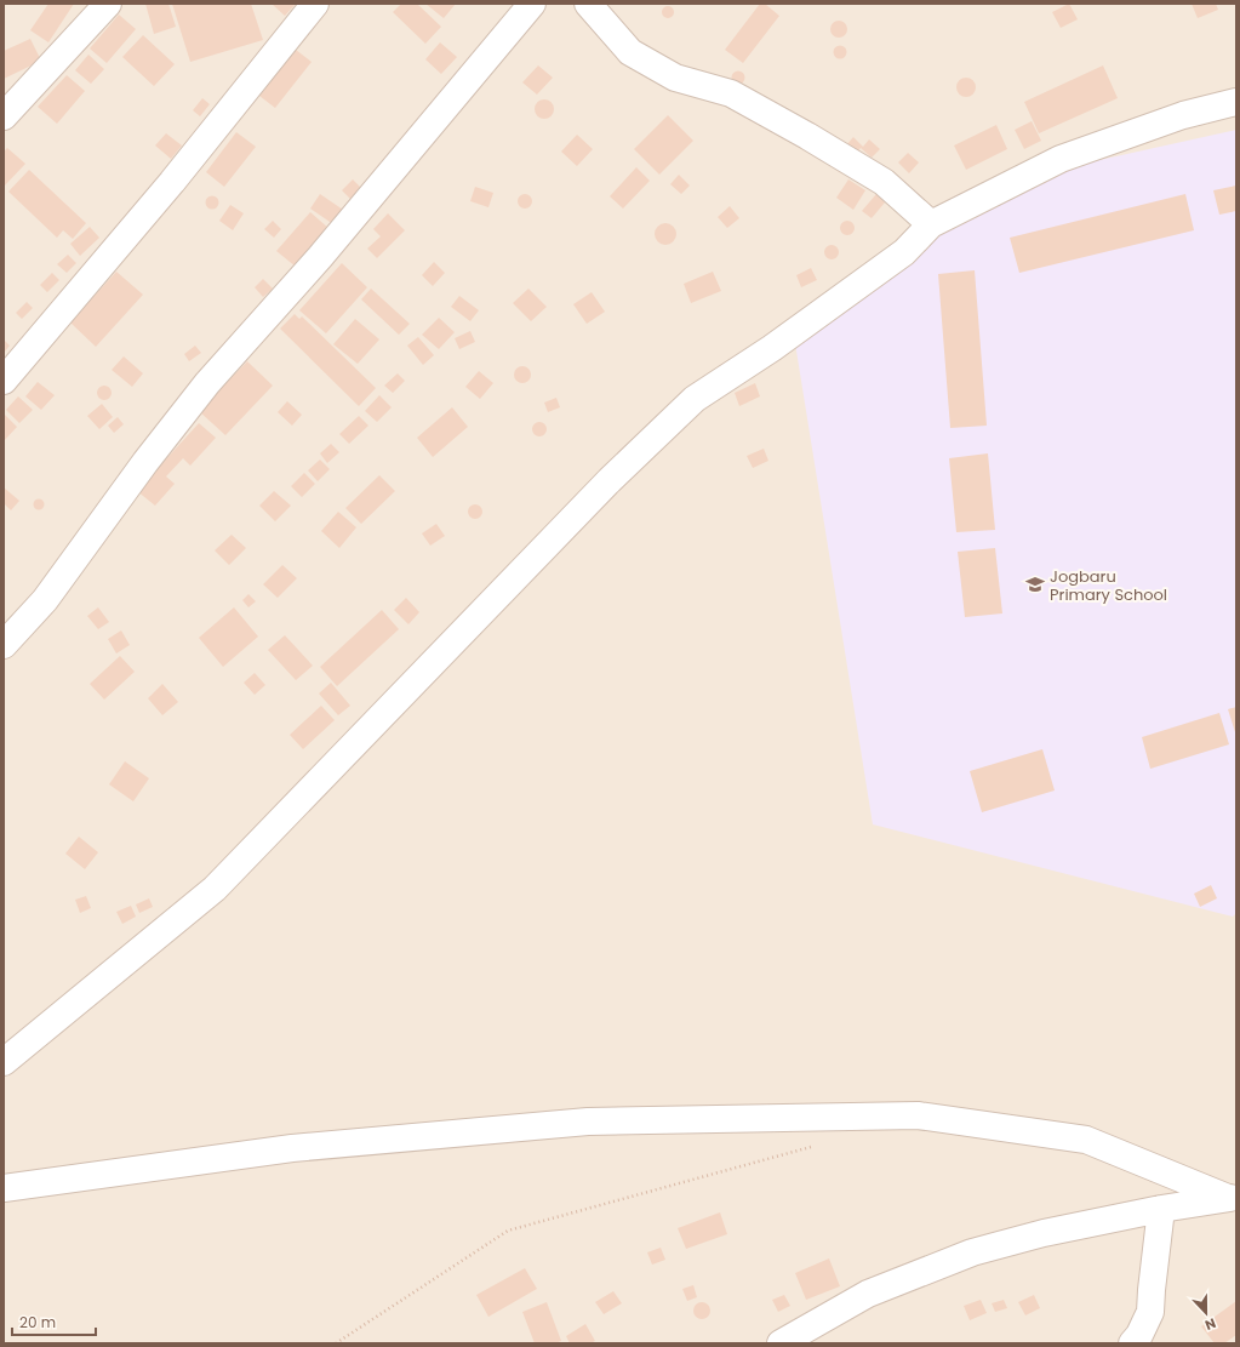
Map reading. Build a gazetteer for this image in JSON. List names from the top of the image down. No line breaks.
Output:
{"places":{"school or university":["Jogbaru Primary School"]},"scale_bar":"20 m","north":"bottom"}
